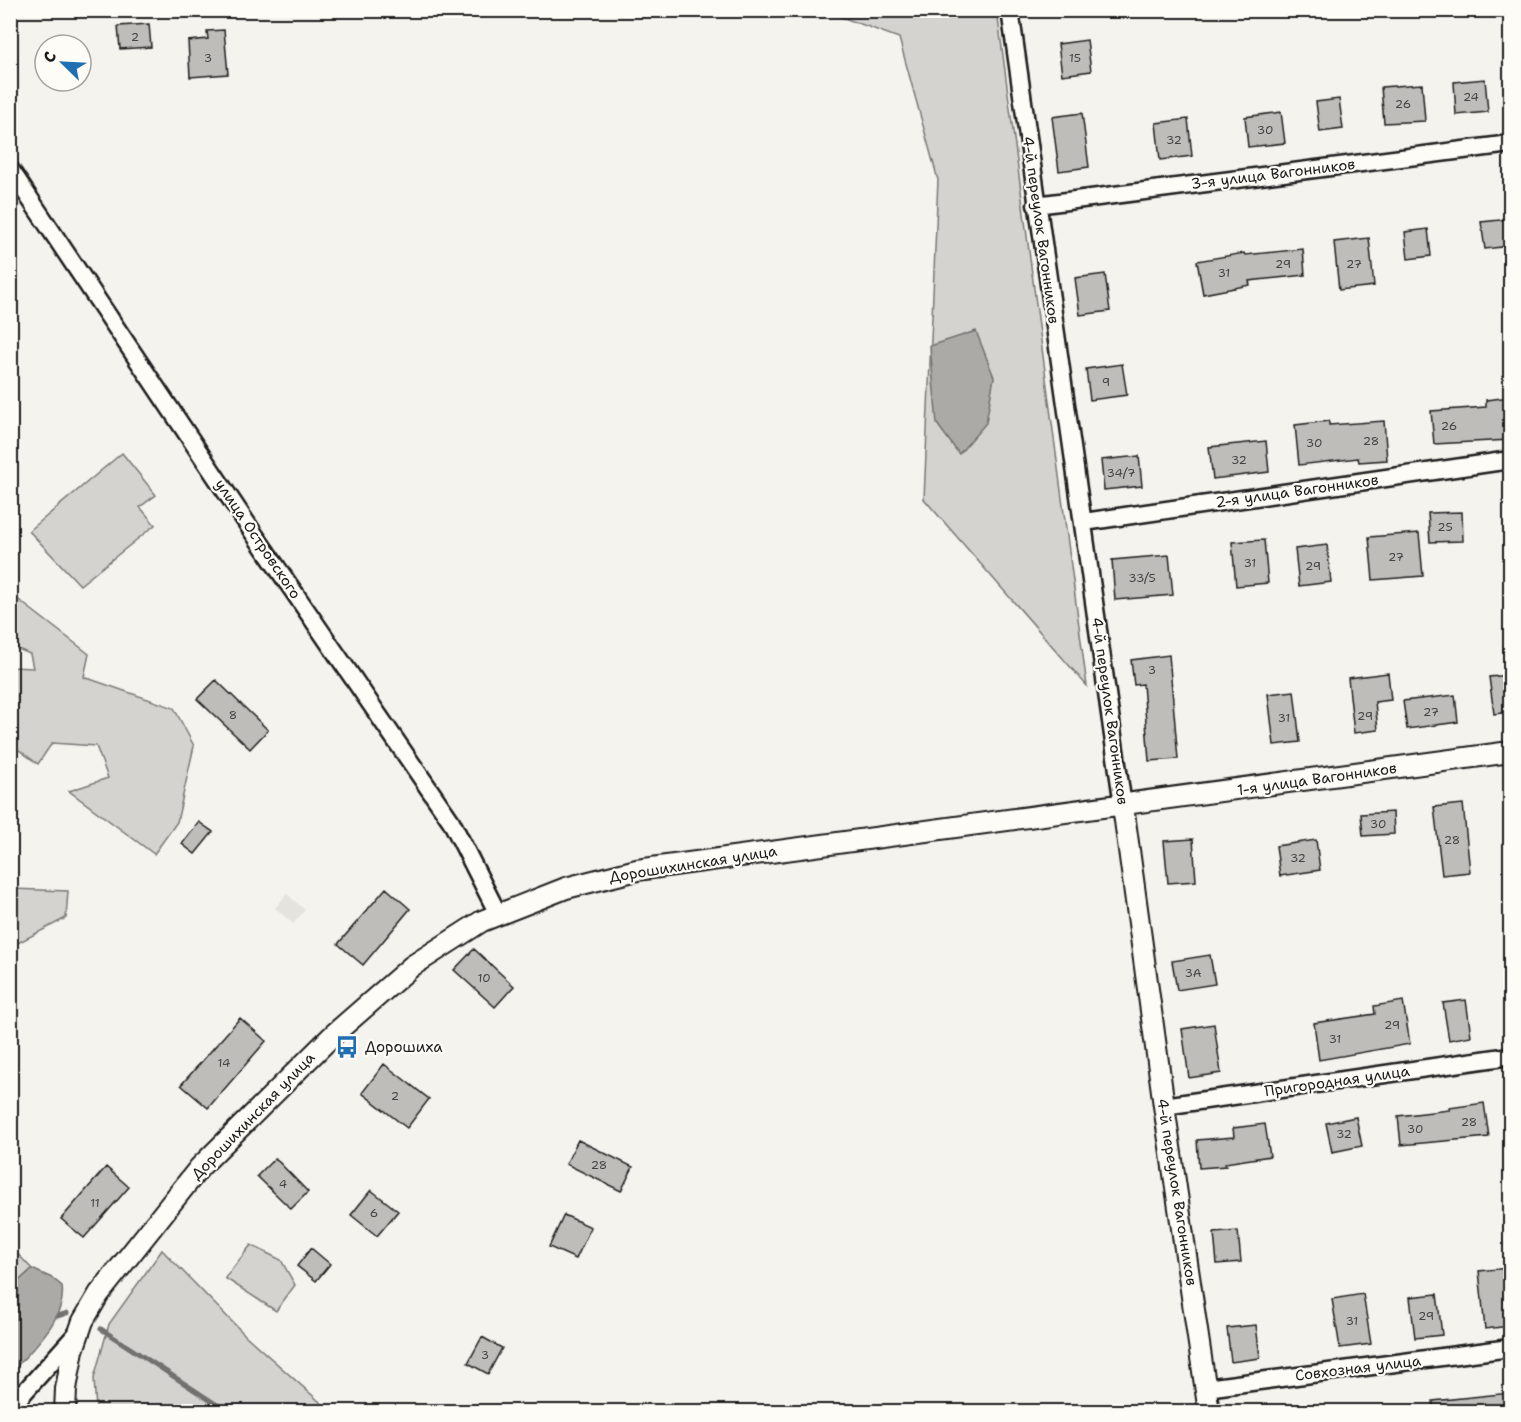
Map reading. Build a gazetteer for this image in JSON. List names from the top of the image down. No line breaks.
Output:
{"streets":{"street":["3-я улица Вагонников","4-й переулок Вагонников","2-я улица Вагонников","улица Островского","1-я улица Вагонников","Дорошихинская улица","Пригородная улица","Совхозная улица"]},"crossings":[["3-я улица Вагонников","4-й переулок Вагонников"],["4-й переулок Вагонников","2-я улица Вагонников"],["4-й переулок Вагонников","1-я улица Вагонников"],["4-й переулок Вагонников","Дорошихинская улица"],["4-й переулок Вагонников","Пригородная улица"],["4-й переулок Вагонников","Совхозная улица"],["улица Островского","Дорошихинская улица"],["1-я улица Вагонников","Дорошихинская улица"]],"places":{"bus stop":["Дорошиха"]},"house_numbers":["2","3","15","24","26","30","32","29","27","31","9","26","28","30","32","34/7","25","27","31","29","33/5","3","27","8","29","31","30","28","32","3А","10","29","31","14","2","28","30","32","28","4","11","6","29","31","3"],"north":"top left"}
